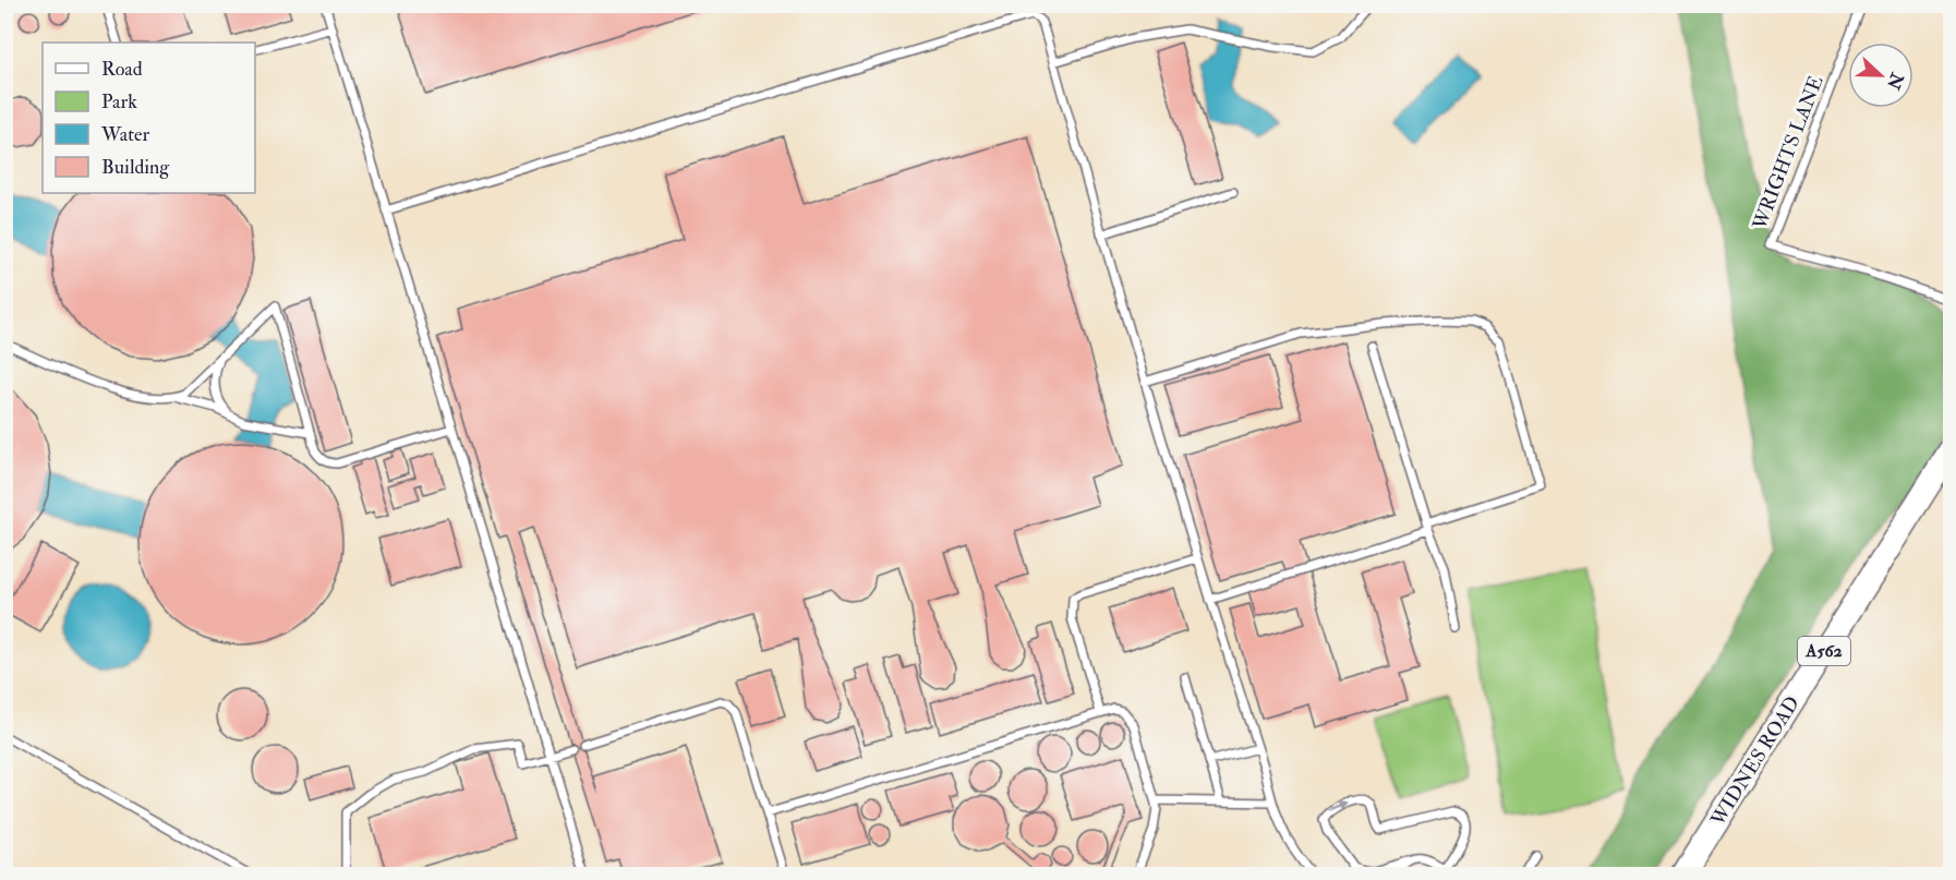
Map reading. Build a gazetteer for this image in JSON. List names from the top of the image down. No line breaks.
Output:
{"streets":{"main road":["A562","WIDNES ROAD"],"lane":["WRIGHTS LANE"]},"legend":["Road","Park","Water","Building"],"north":"right"}
